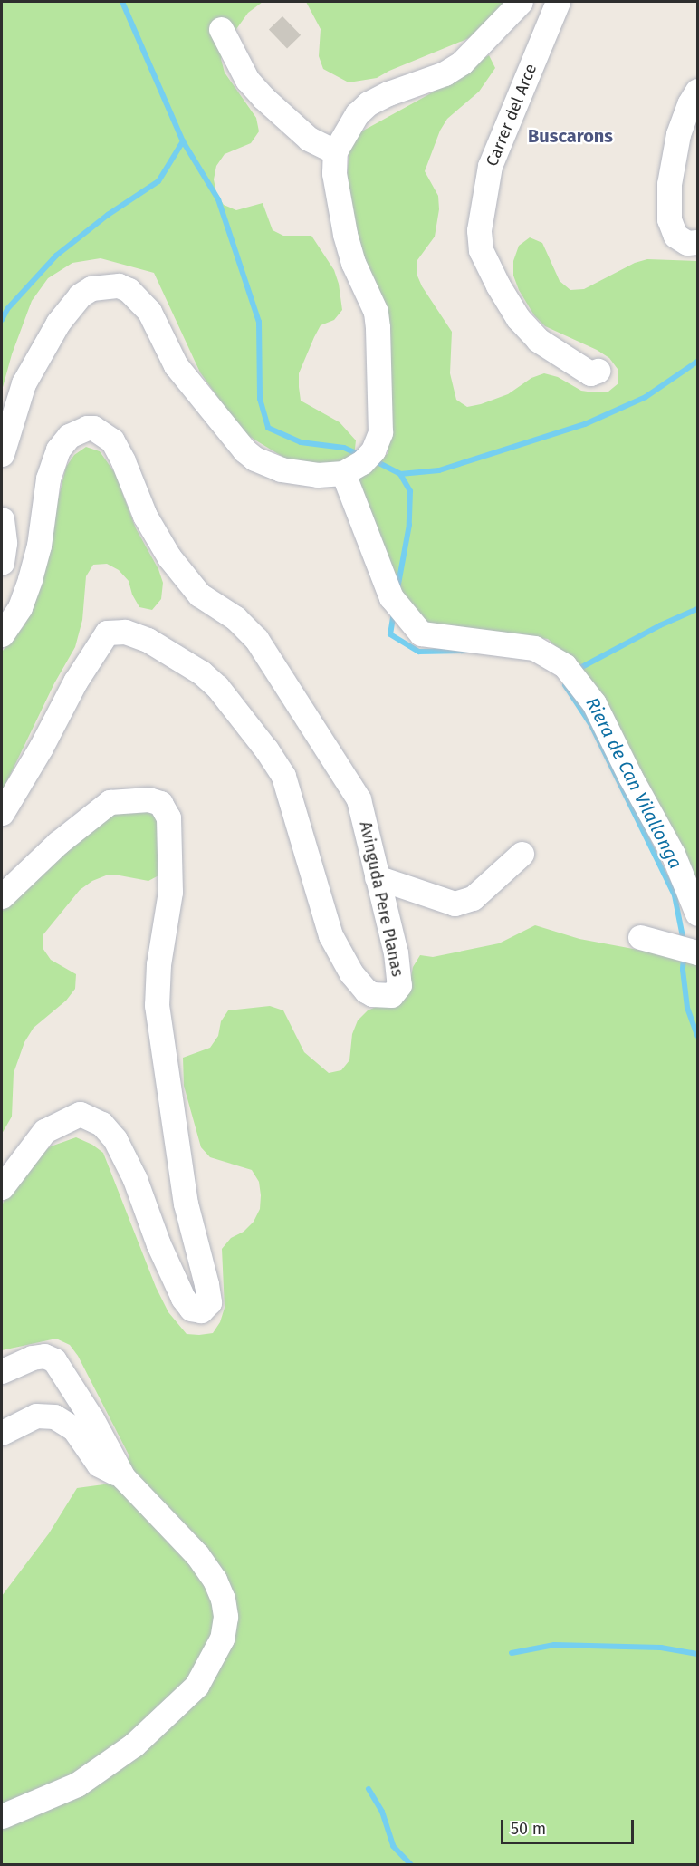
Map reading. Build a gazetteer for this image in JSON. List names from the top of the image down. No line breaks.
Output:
{"streets":{"street":["Carrer del Arce","Avinguda Pere Planas"]},"districts":["Buscarons"],"water":["Riera de Can Vilallonga"],"scale_bar":"50 m"}
